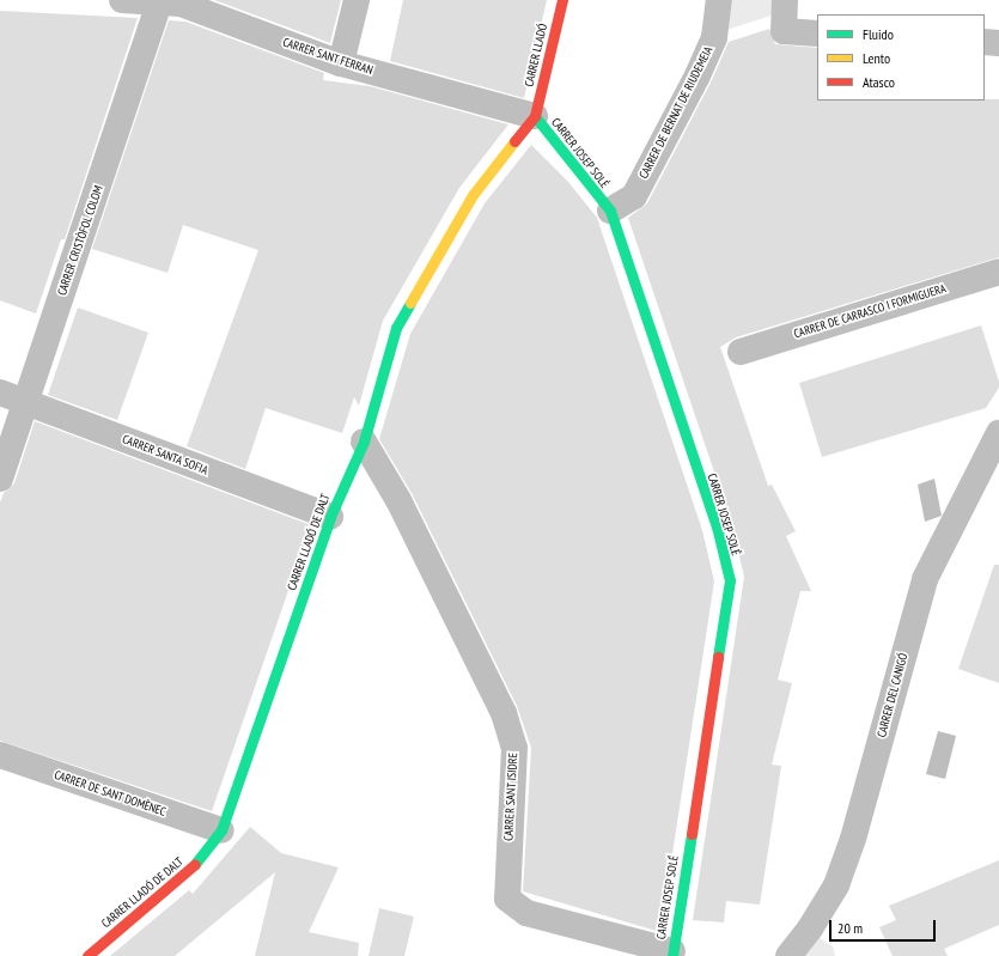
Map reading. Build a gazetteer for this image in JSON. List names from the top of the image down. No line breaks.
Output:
{"streets":{"street":["CARRER LLADÓ","CARRER SANT FERRAN","CARRER DE BERNAT DE RIUDEMEIA","CARRER JOSEP SOLÉ","CARRER CRISTÒFOL COLOM","CARRER DE CARRASCO I FORMIGUERA","CARRER SANTA SOFIA","CARRER LLADÓ DE DALT","CARRER DEL CANIGÓ","CARRER DE SANT DOMÈNEC","CARRER SANT ISIDRE"]},"crossings":[["CARRER LLADÓ","CARRER SANT FERRAN"],["CARRER LLADÓ","CARRER JOSEP SOLÉ"],["CARRER LLADÓ","CARRER LLADÓ DE DALT"],["CARRER SANT FERRAN","CARRER JOSEP SOLÉ"],["CARRER SANT FERRAN","CARRER CRISTÒFOL COLOM"],["CARRER SANT FERRAN","CARRER LLADÓ DE DALT"],["CARRER DE BERNAT DE RIUDEMEIA","CARRER JOSEP SOLÉ"],["CARRER JOSEP SOLÉ","CARRER LLADÓ DE DALT"],["CARRER JOSEP SOLÉ","CARRER SANT ISIDRE"],["CARRER CRISTÒFOL COLOM","CARRER SANTA SOFIA"],["CARRER SANTA SOFIA","CARRER LLADÓ DE DALT"],["CARRER LLADÓ DE DALT","CARRER DE SANT DOMÈNEC"],["CARRER LLADÓ DE DALT","CARRER SANT ISIDRE"]],"legend":["Fluido","Lento","Atasco"],"scale_bar":"20 m"}
